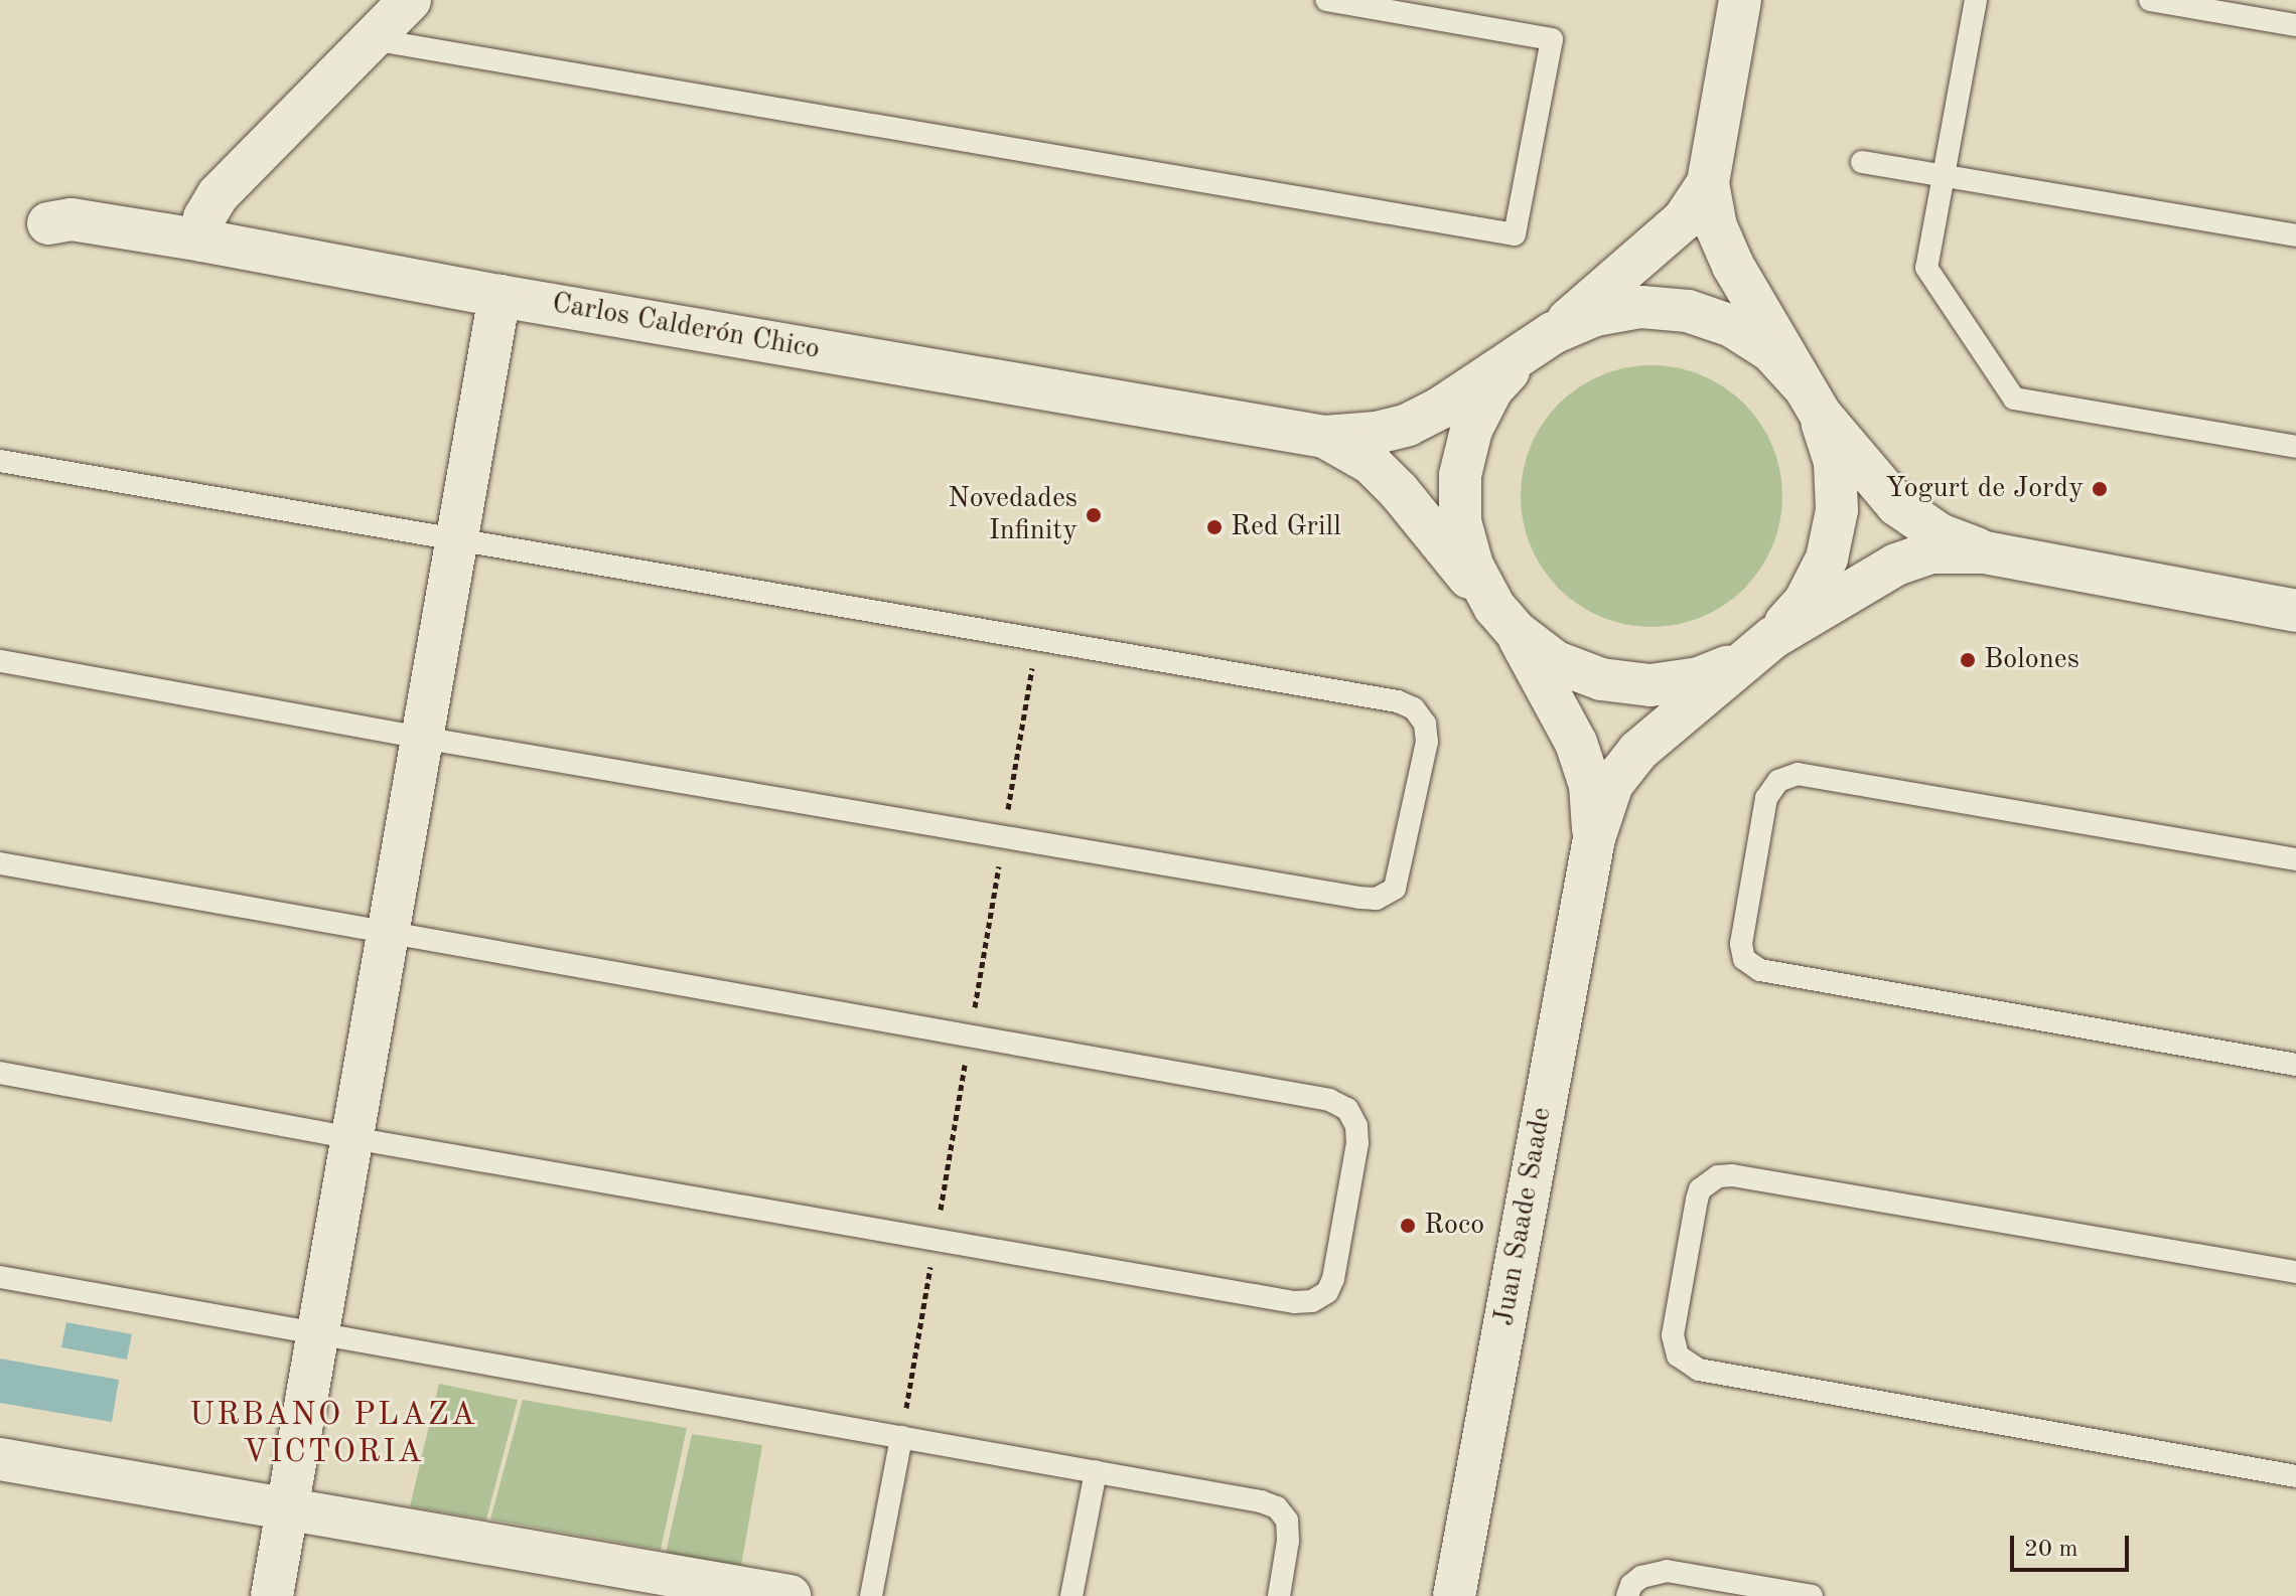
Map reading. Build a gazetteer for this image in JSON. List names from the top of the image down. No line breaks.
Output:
{"streets":{"street":["Carlos Calderón Chico","Juan Saade Saade"]},"districts":["URBANO PLAZA VICTORIA"],"places":["Yogurt de Jordy","Novedades Infinity","Red Grill","Bolones","Roco"],"scale_bar":"20 m"}
